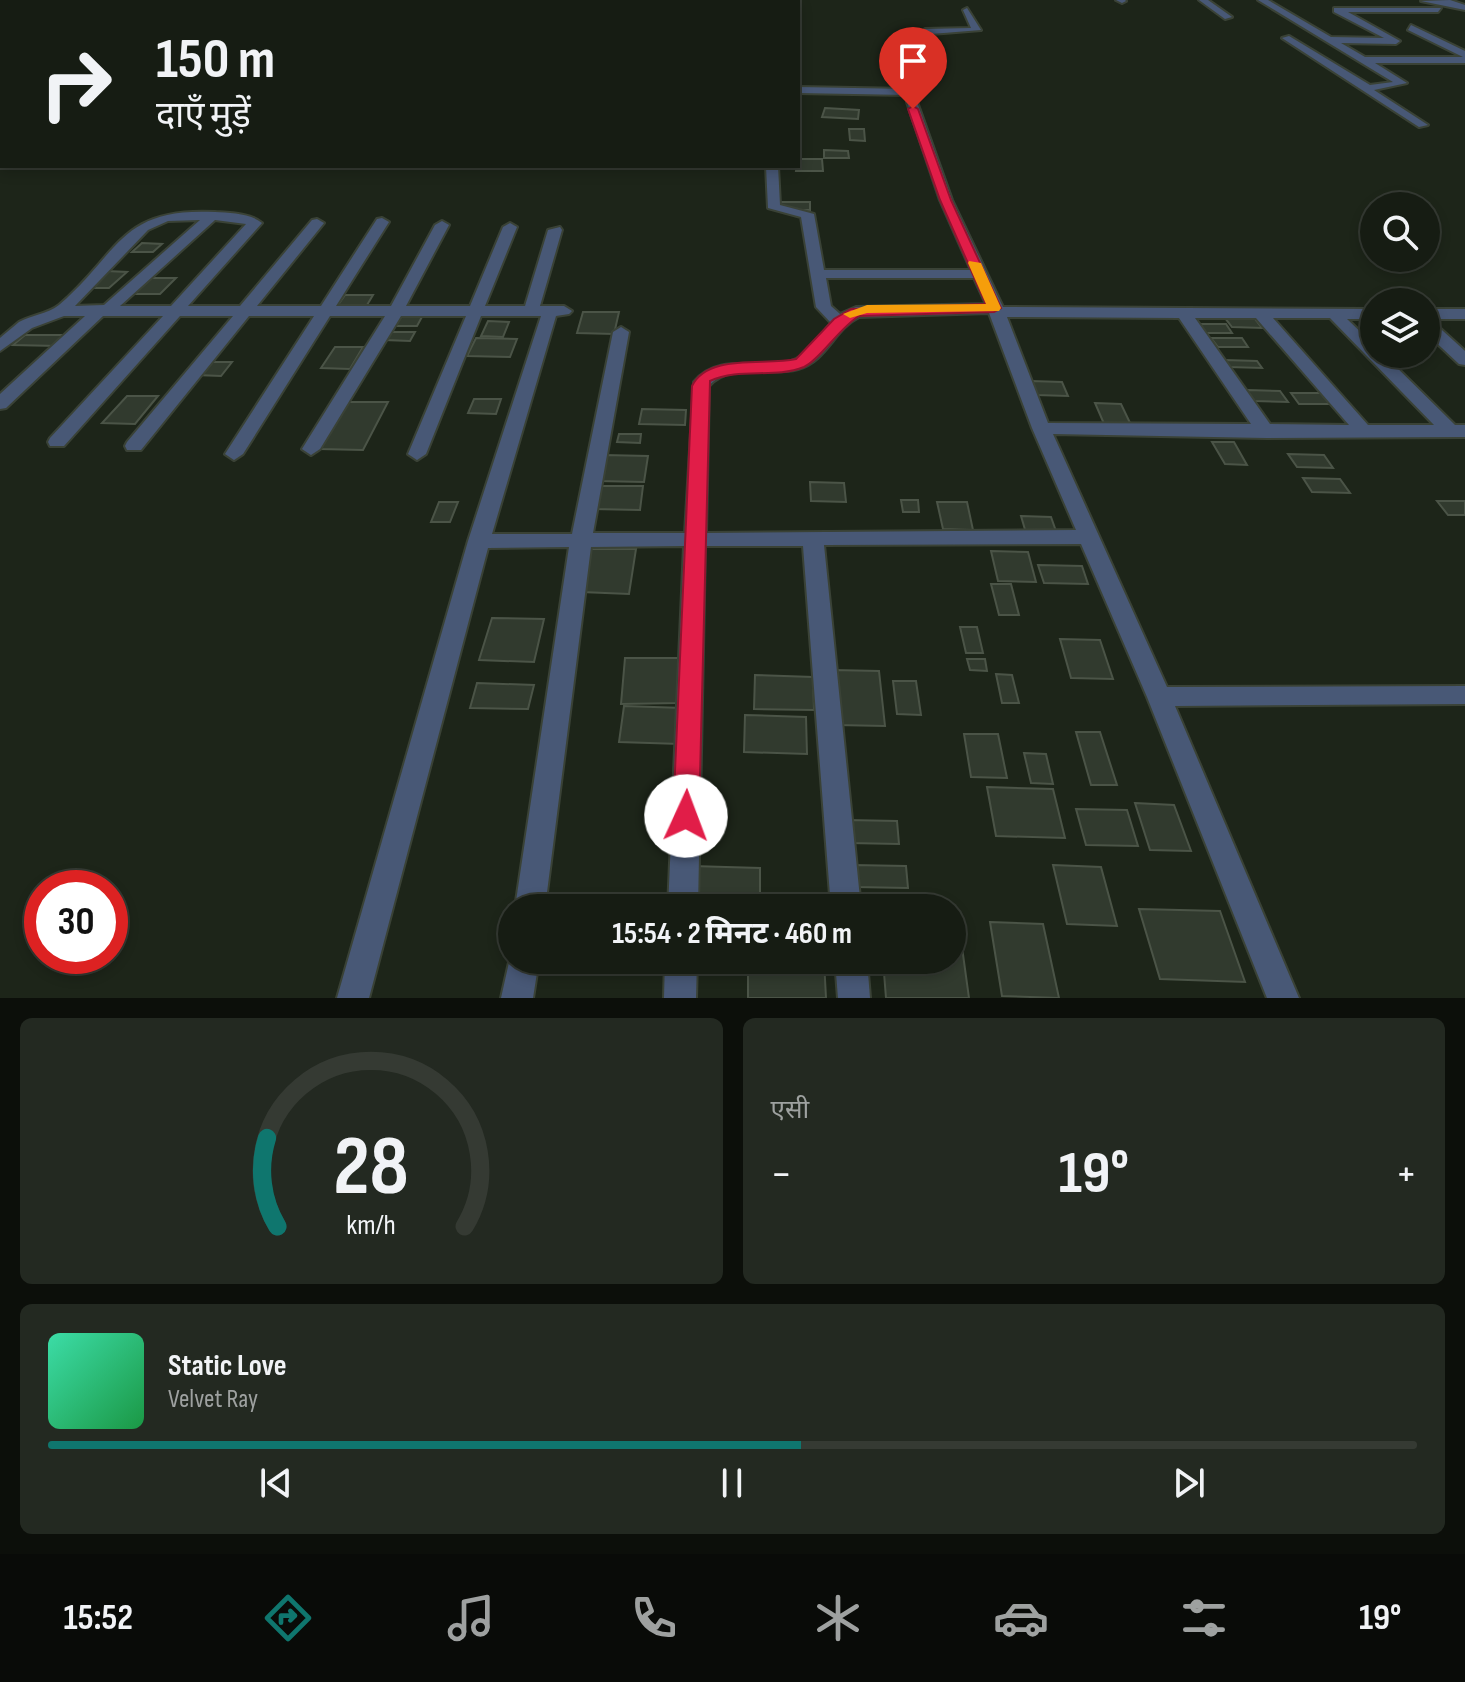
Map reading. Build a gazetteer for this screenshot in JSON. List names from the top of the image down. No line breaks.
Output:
{"page":{"turn":["150 m","दाएँ मुड़ें"],"limit":"30","trip":"15:54 · 2 मिनट · 460 m","tile":"एसी","heat":["−","19°","+"],"song":["Static Love","Velvet Ray"],"tabs":["15:52","19°"],"gauge":["28","km/h"]}}
